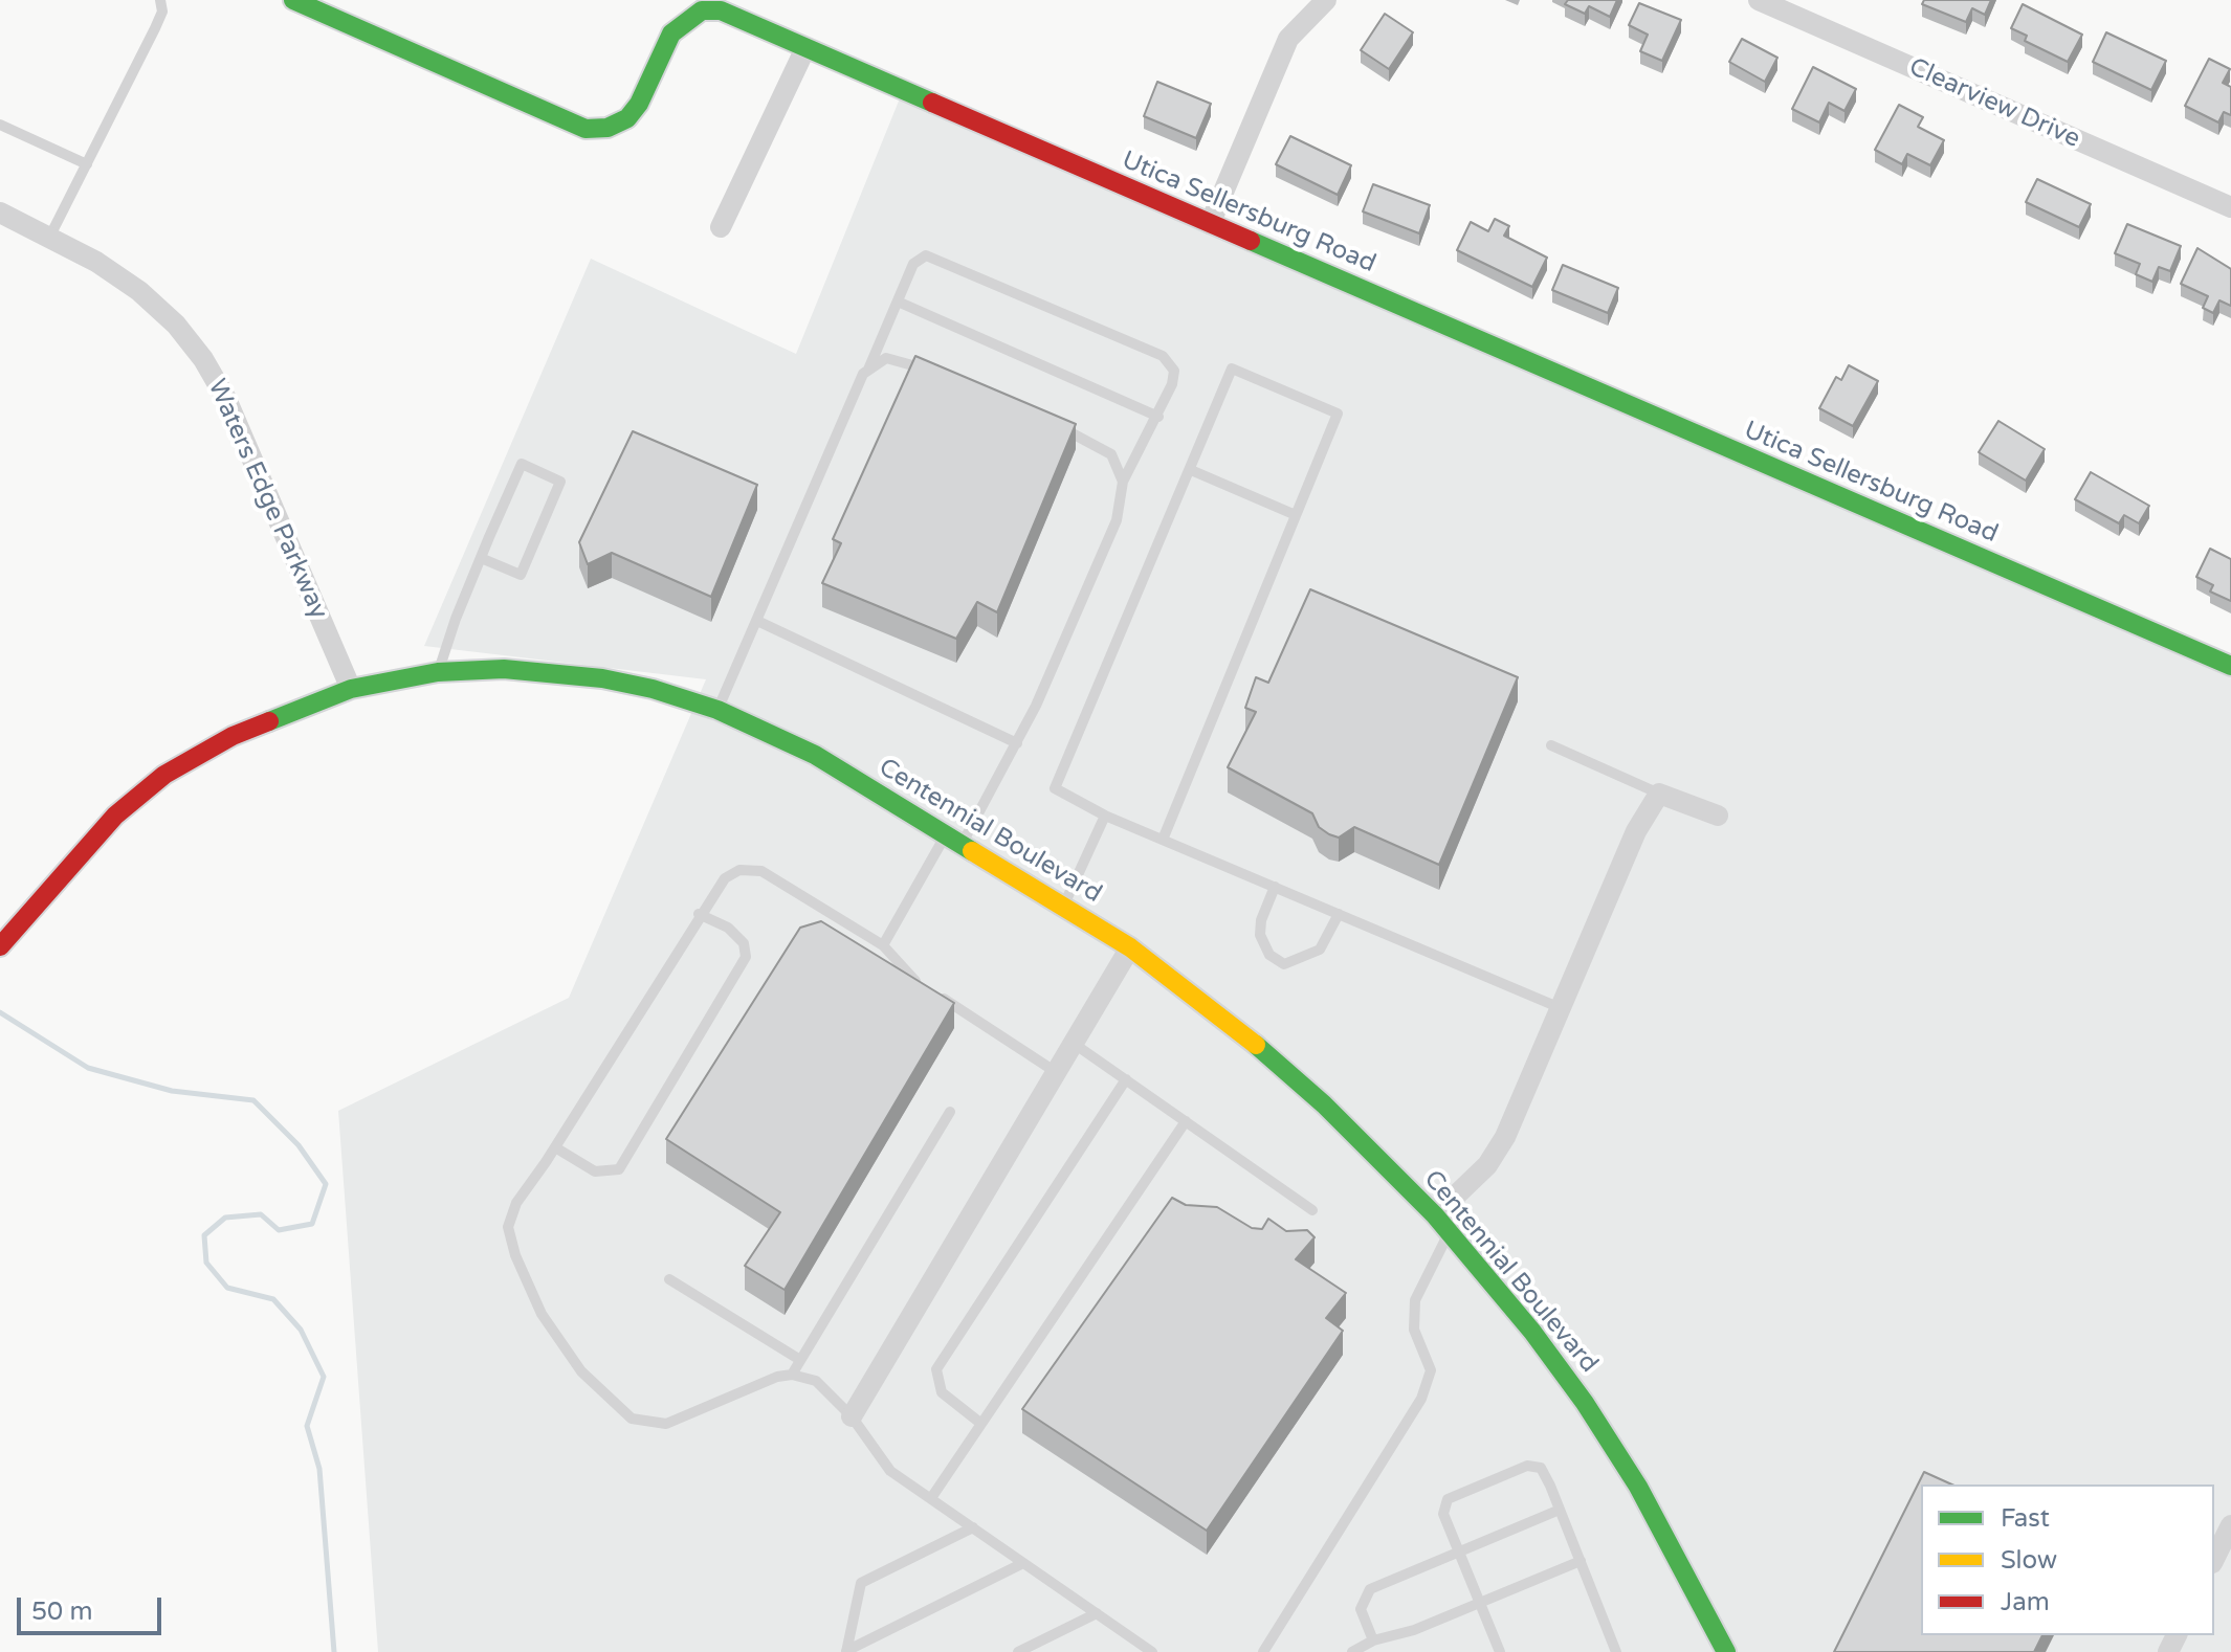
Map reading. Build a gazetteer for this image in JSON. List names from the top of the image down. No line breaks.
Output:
{"streets":{"street":["Clearview Drive","Utica Sellersburg Road","Waters Edge Parkway","Centennial Boulevard"]},"crossings":[["Waters Edge Parkway","Centennial Boulevard"]],"legend":["Fast","Slow","Jam"],"scale_bar":"50 m"}
